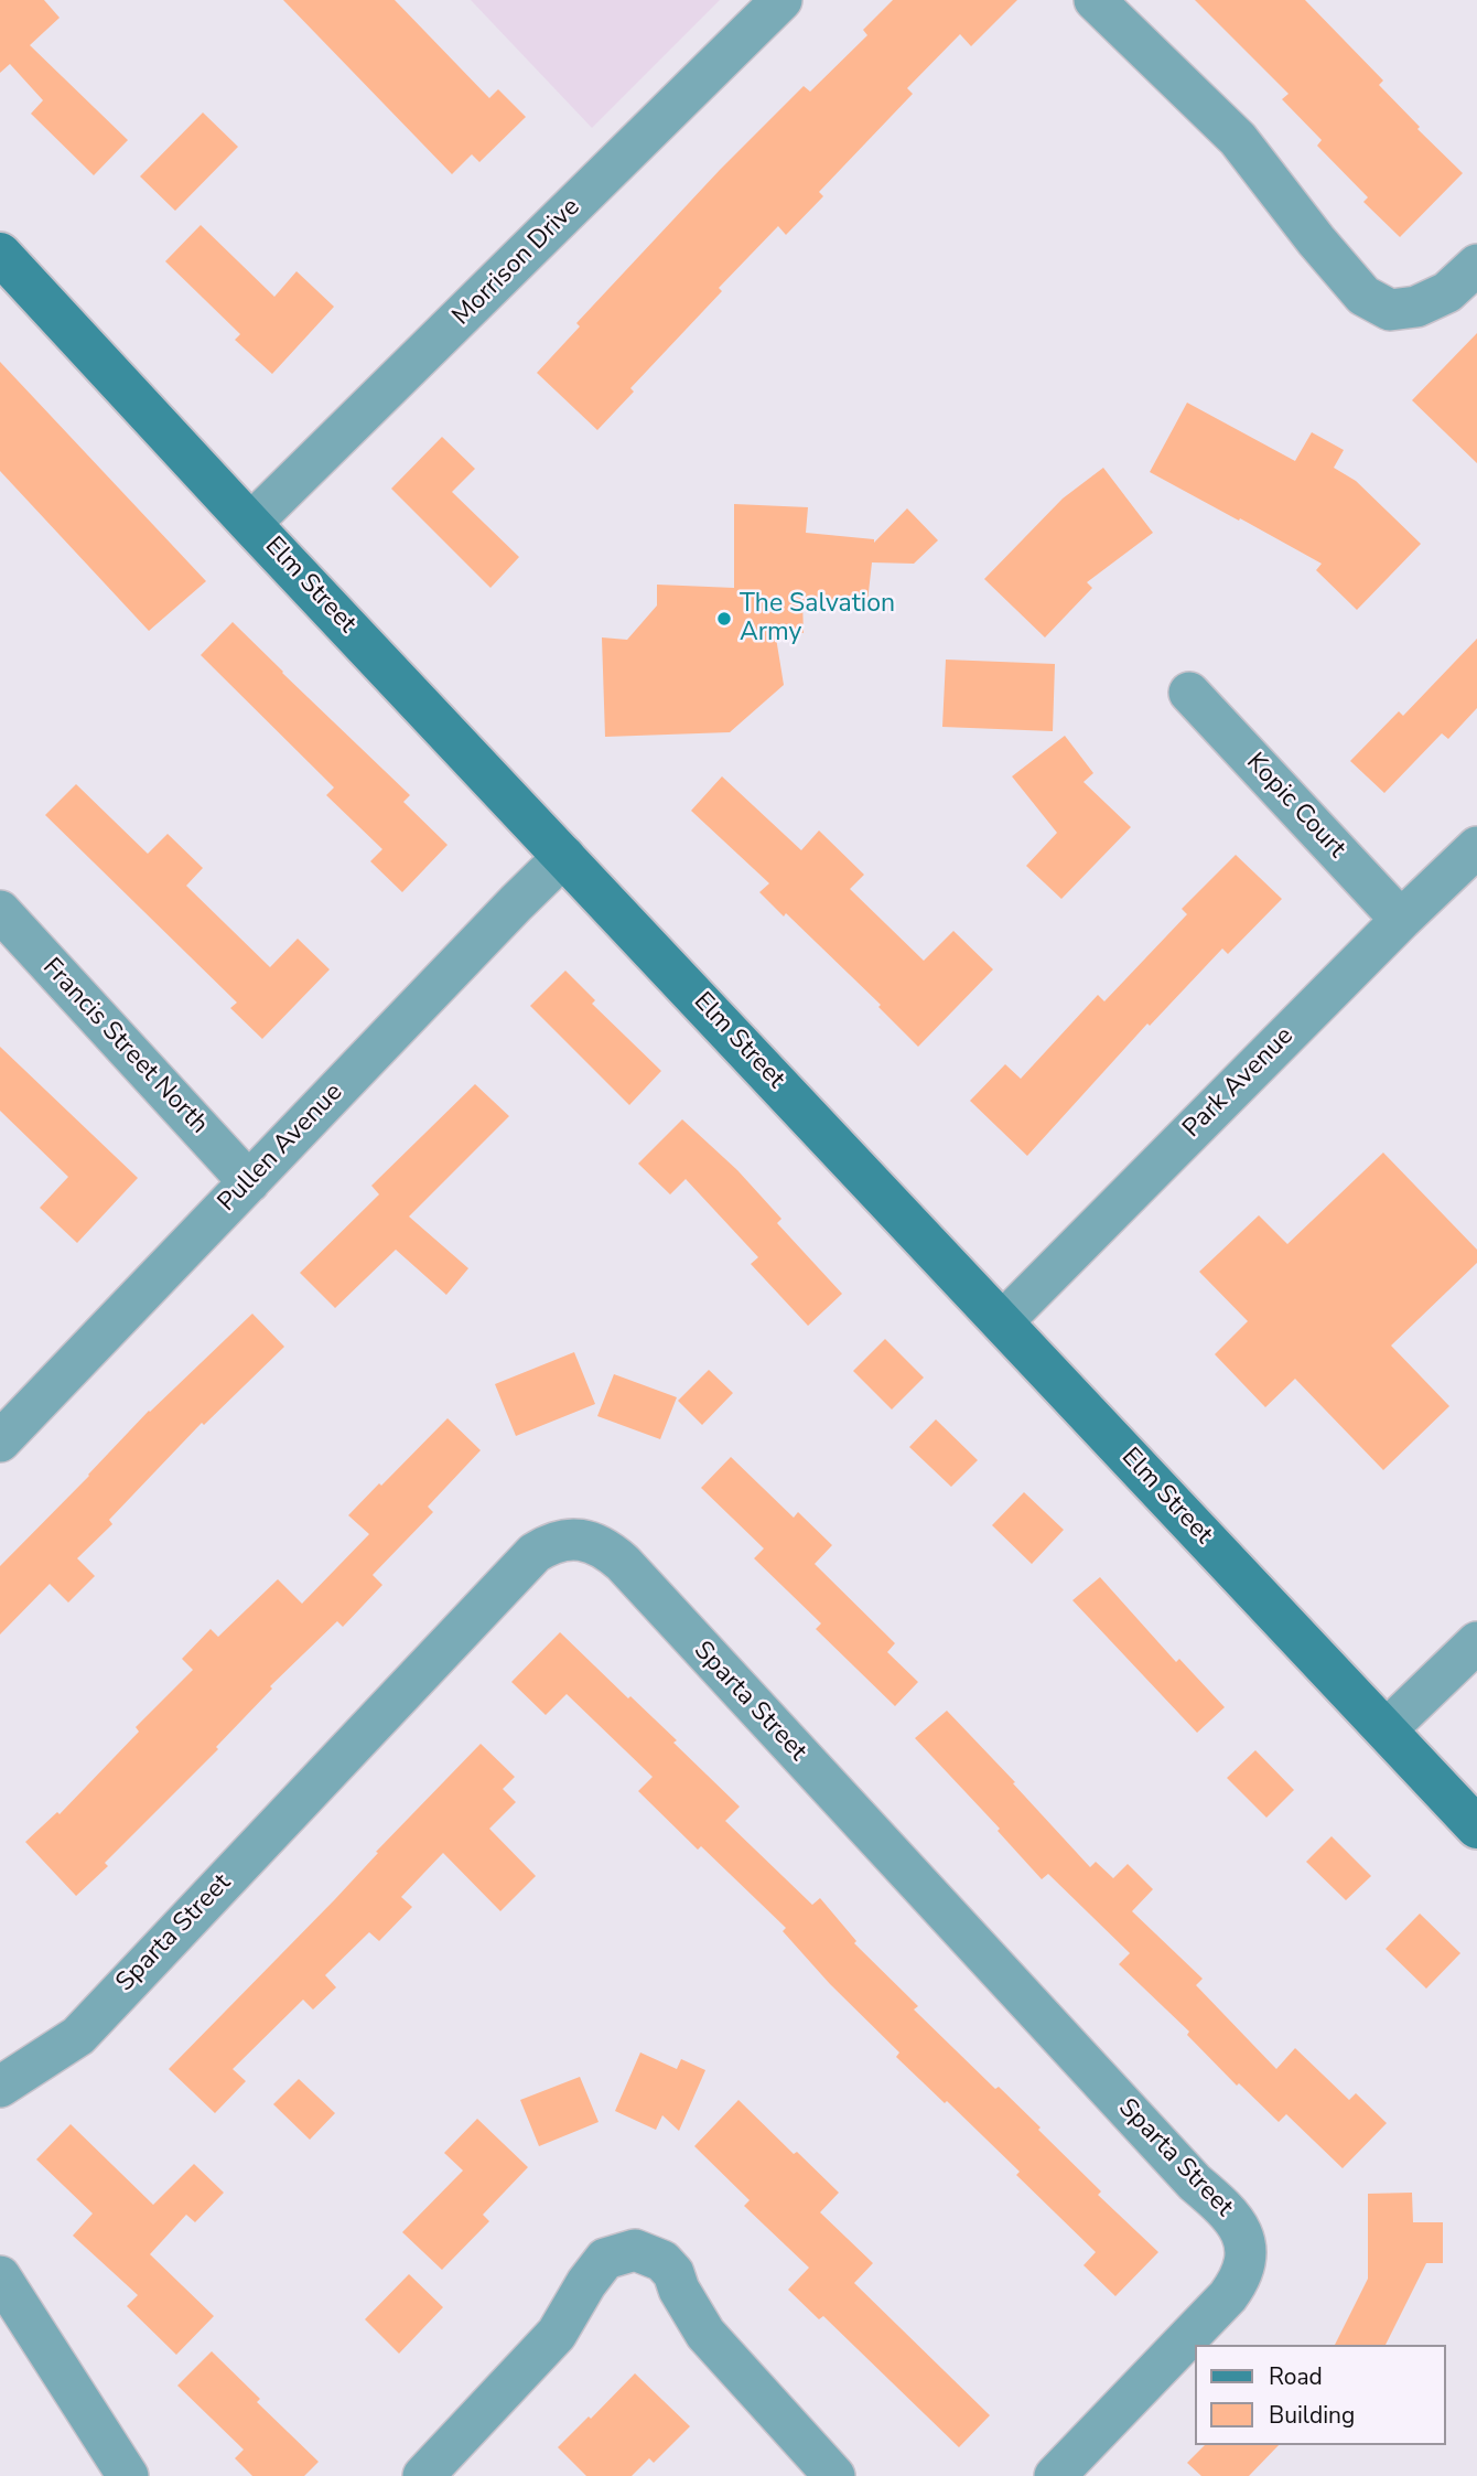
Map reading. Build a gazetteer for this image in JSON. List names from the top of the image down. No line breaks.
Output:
{"streets":{"main road":["Elm Street"],"street":["Morrison Drive","Kopic Court","Francis Street North","Park Avenue","Pullen Avenue","Sparta Street"]},"crossings":[["Morrison Drive","Elm Street"],["Elm Street","Park Avenue"],["Elm Street","Pullen Avenue"],["Kopic Court","Park Avenue"],["Francis Street North","Pullen Avenue"]],"places":["The Salvation Army"],"legend":["Road","Building"]}
